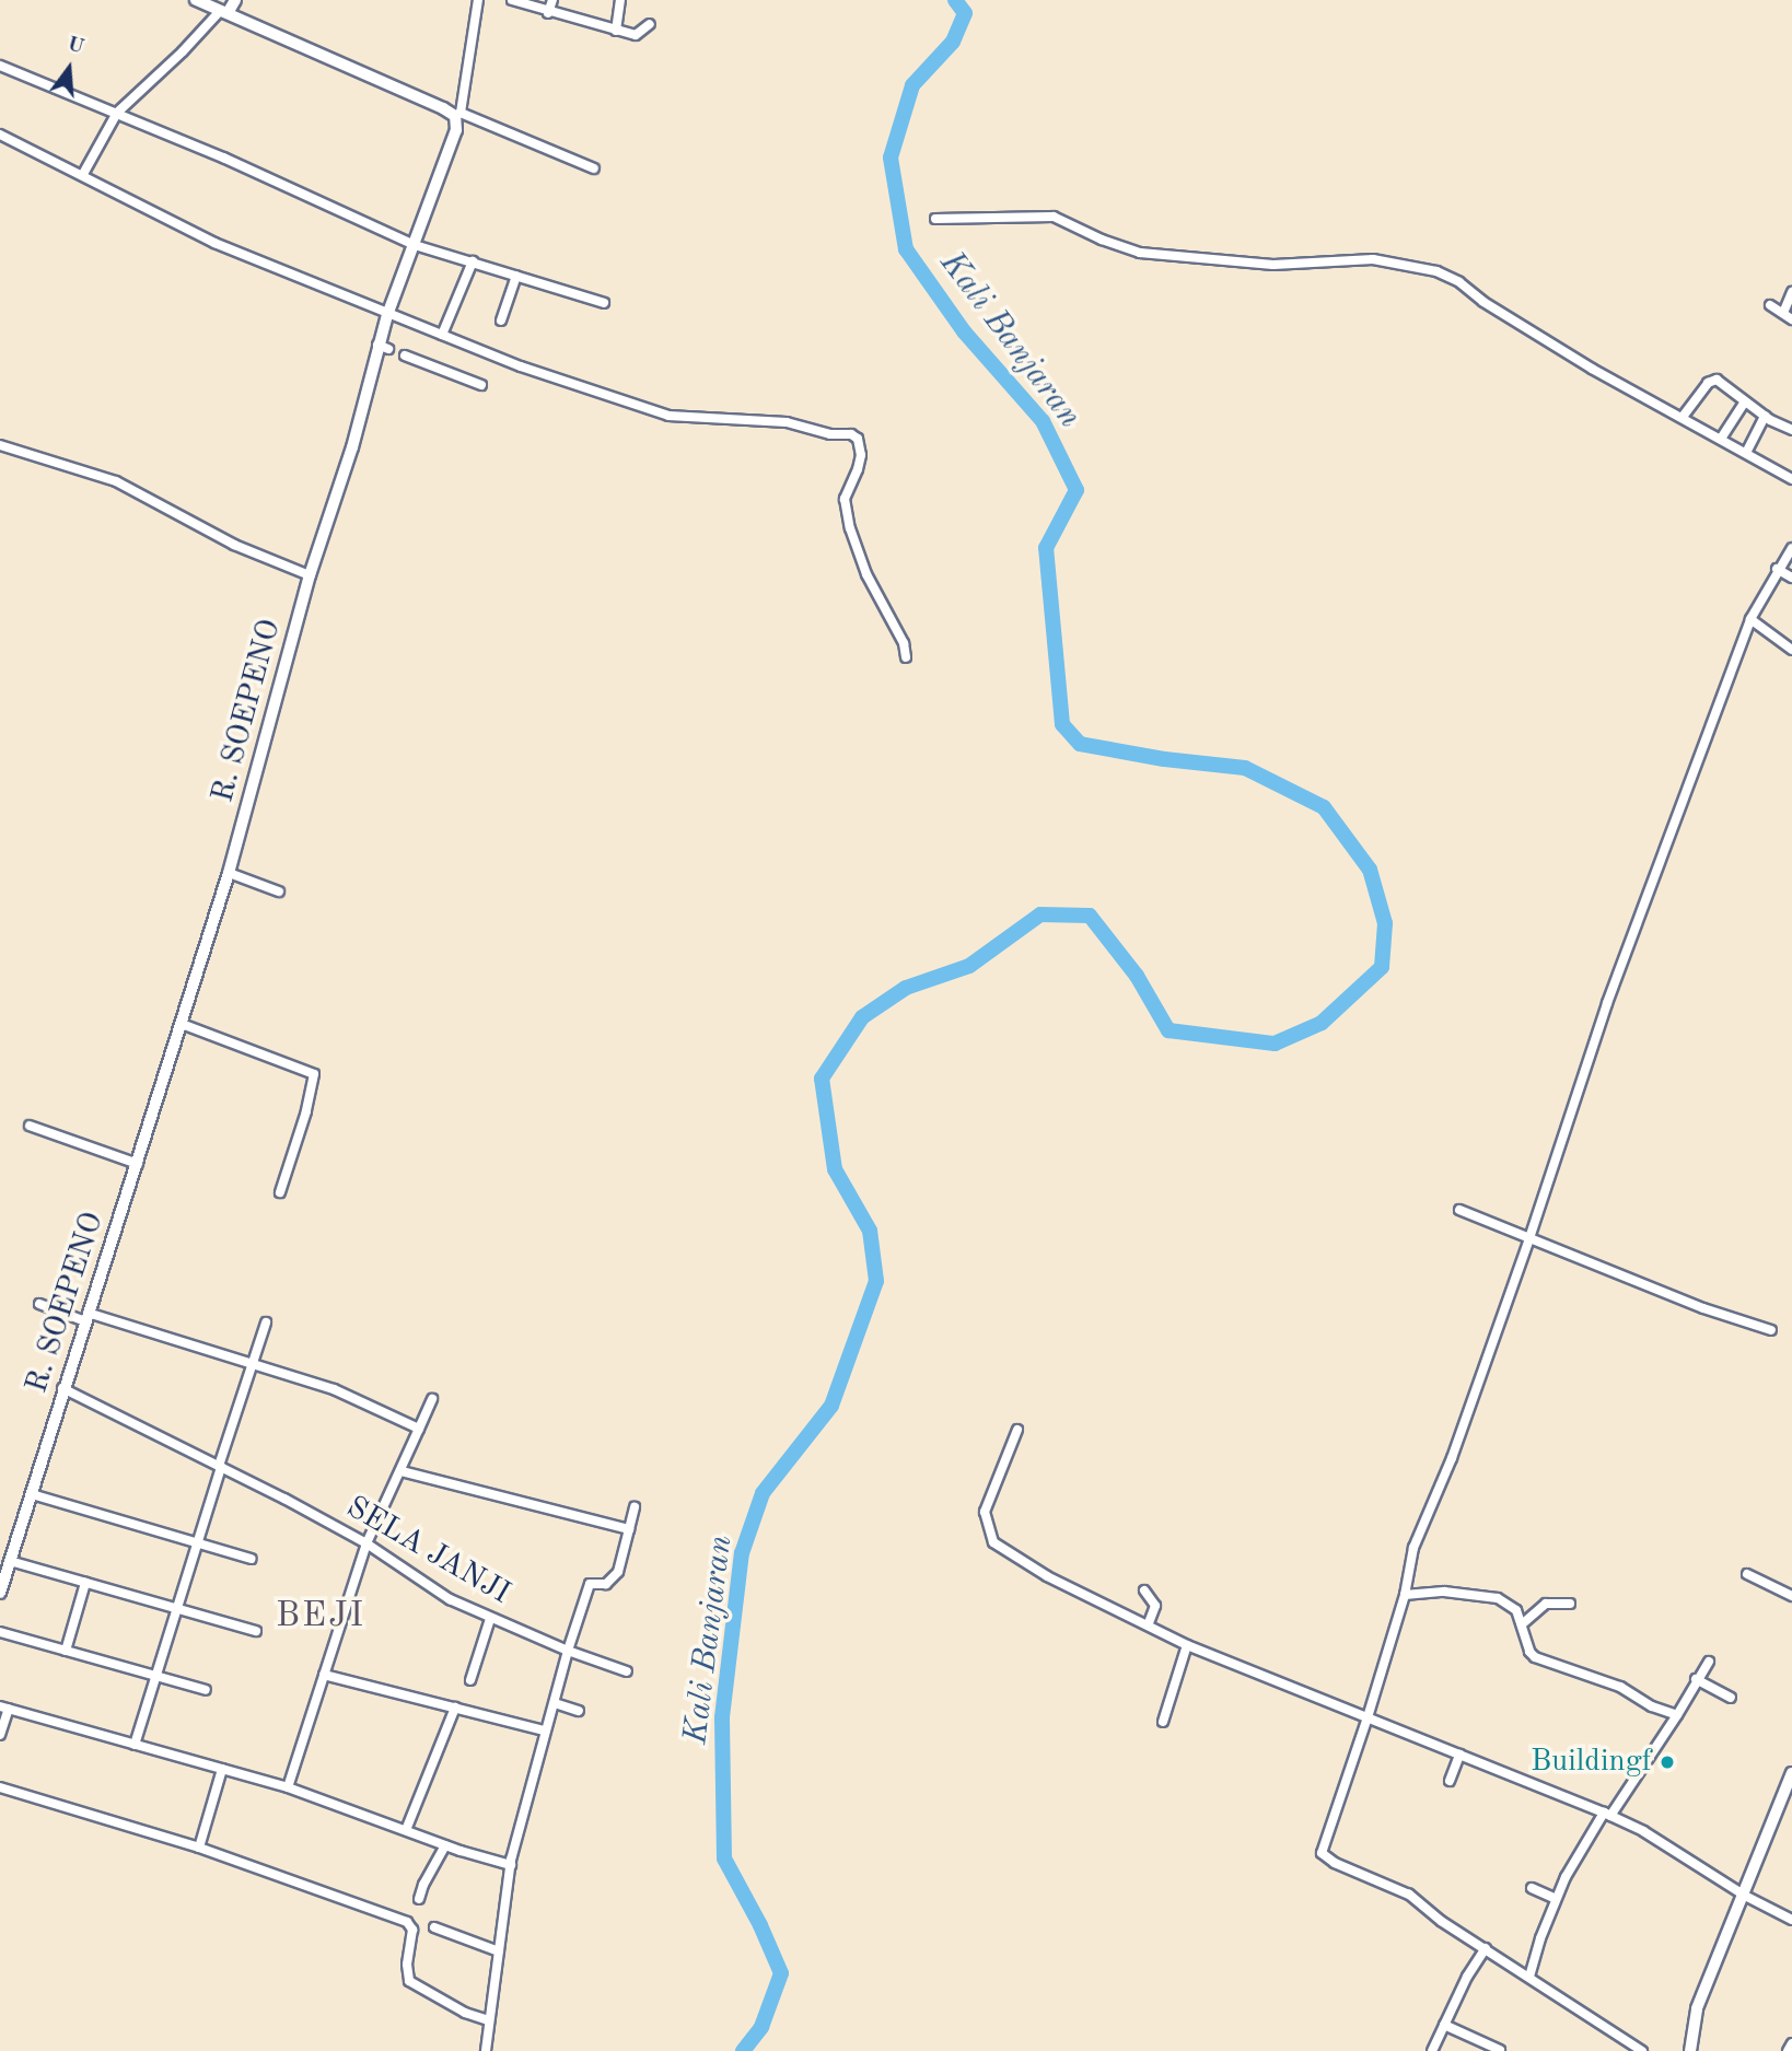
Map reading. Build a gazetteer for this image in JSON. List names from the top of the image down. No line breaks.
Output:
{"streets":{"street":["R. SOEPENO","SELA JANJI"]},"crossings":[["R. SOEPENO","SELA JANJI"]],"districts":["BEJI"],"water":["Kali Banjaran"],"places":["Buildingf"],"north":"top"}
